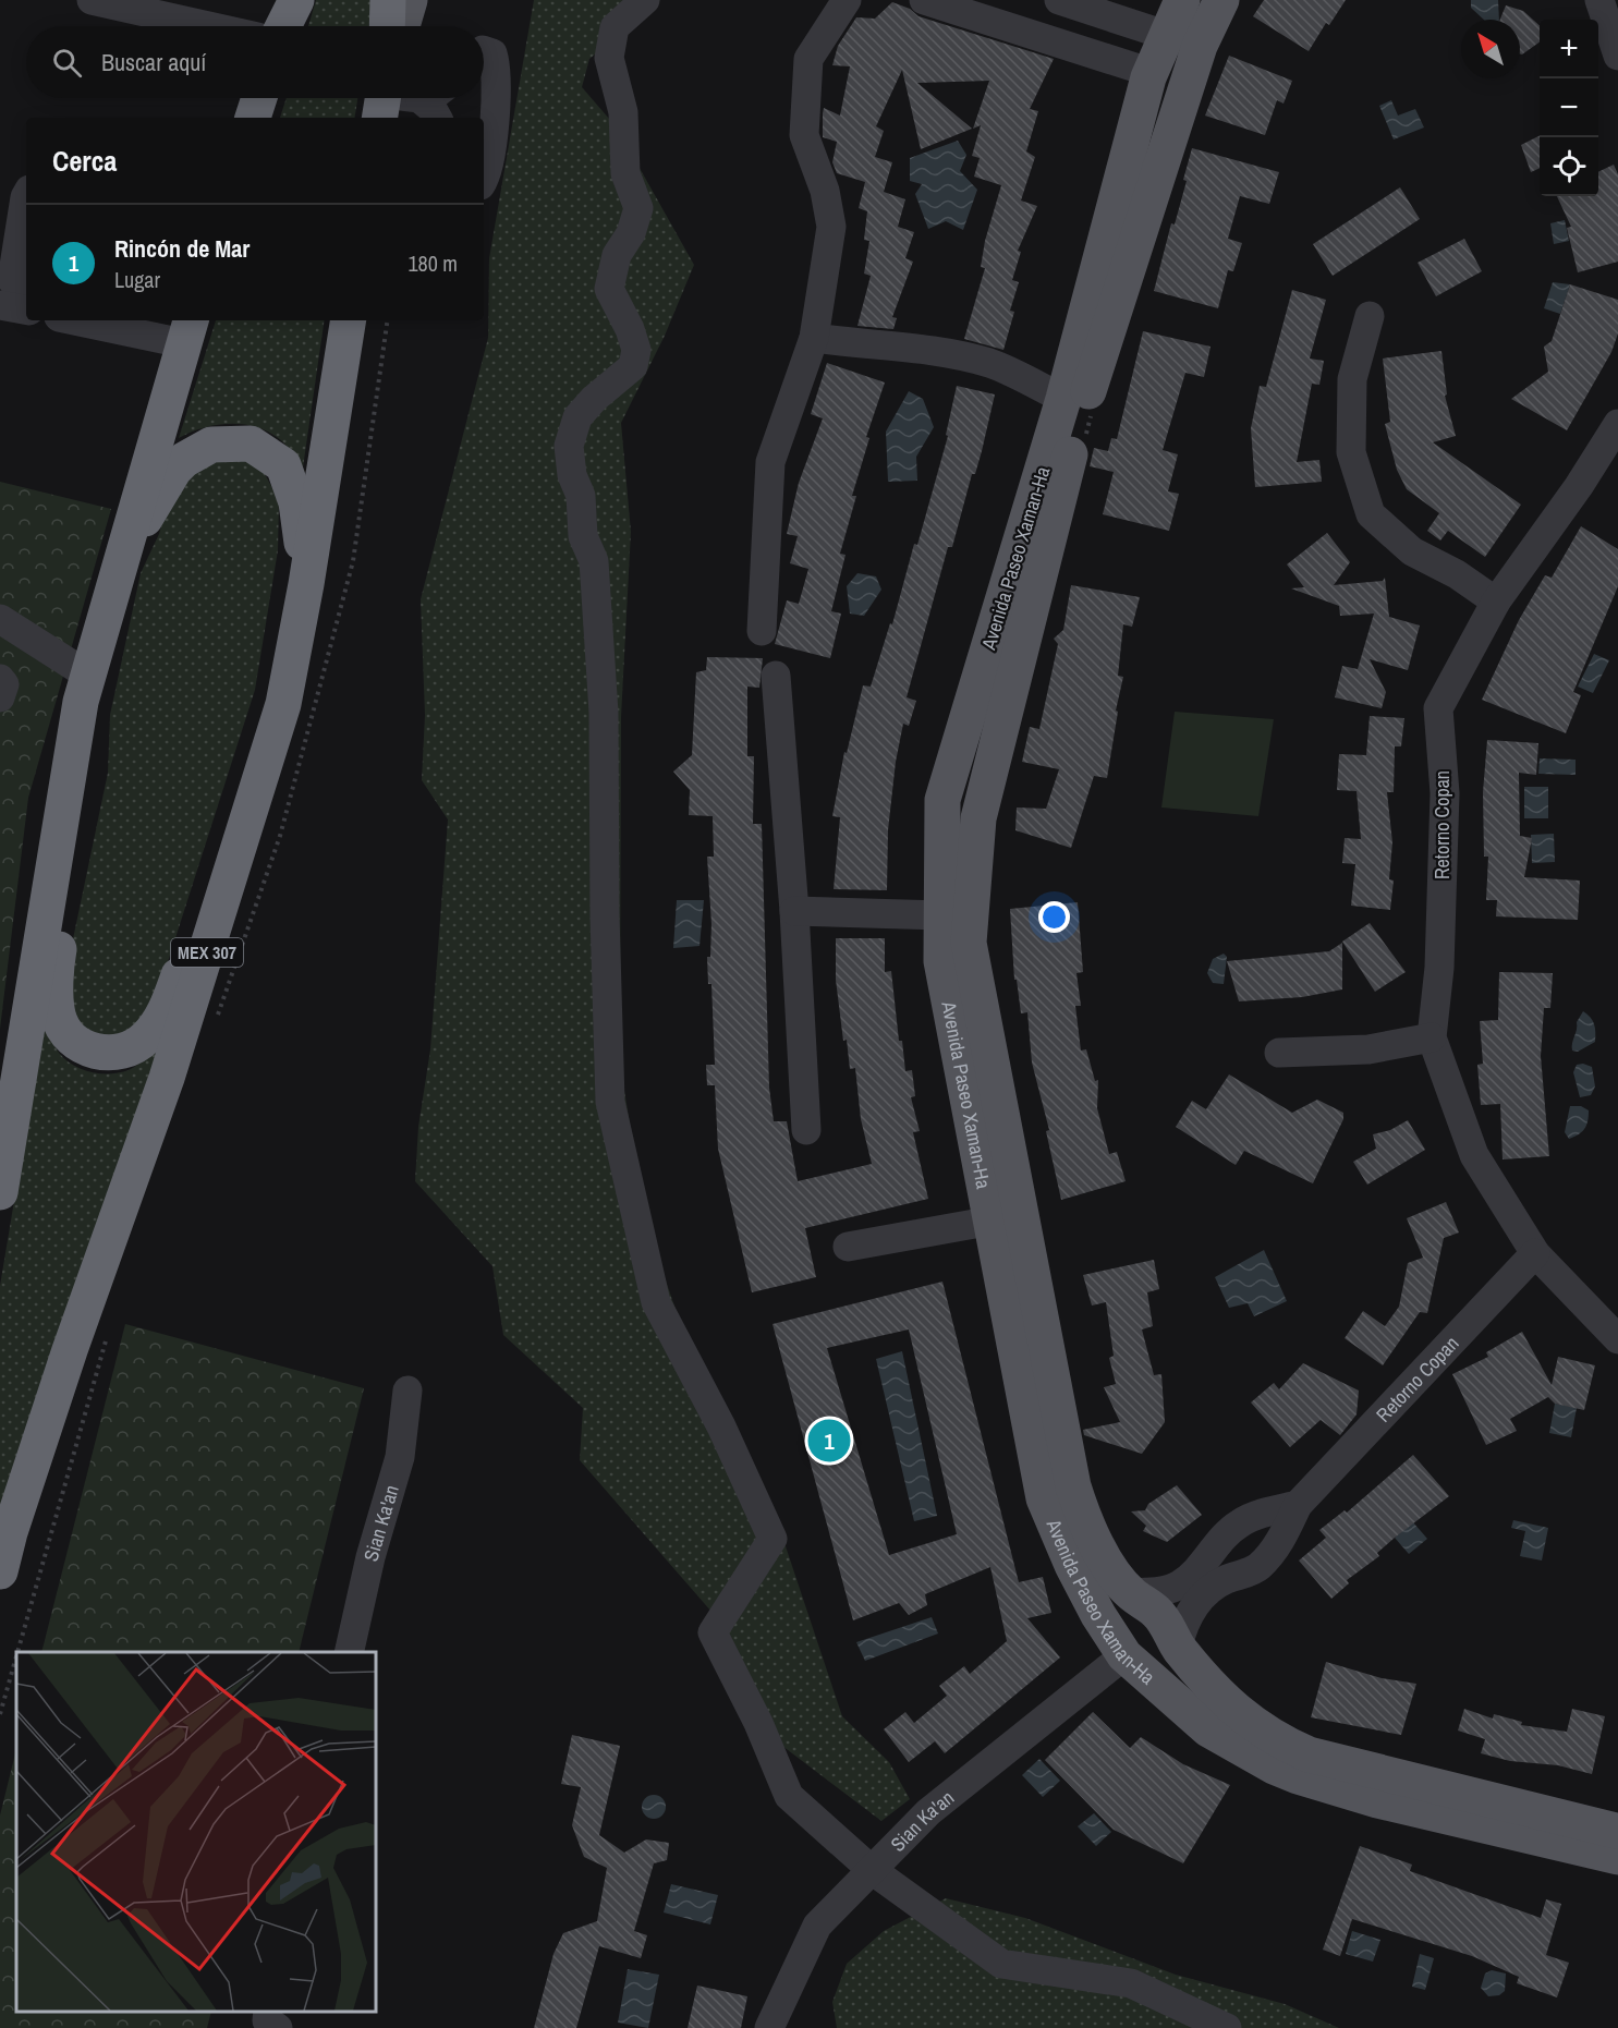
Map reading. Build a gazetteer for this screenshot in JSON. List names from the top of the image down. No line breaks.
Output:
{"streets":{"highway":["MEX 307"],"main road":["Avenida Paseo Xaman-Ha"],"street":["Retorno Copan","Sian Ka'an"]},"crossings":[["Avenida Paseo Xaman-Ha","Retorno Copan"],["Avenida Paseo Xaman-Ha","Sian Ka'an"]],"north":"top left","page":{"map_buttons":["+","−"],"search":"Buscar aquí","heading":"Cerca","list":[{"mark":"1","name":"Rincón de Mar","note":"Lugar","value":"180 m"}],"pins":"1"}}
